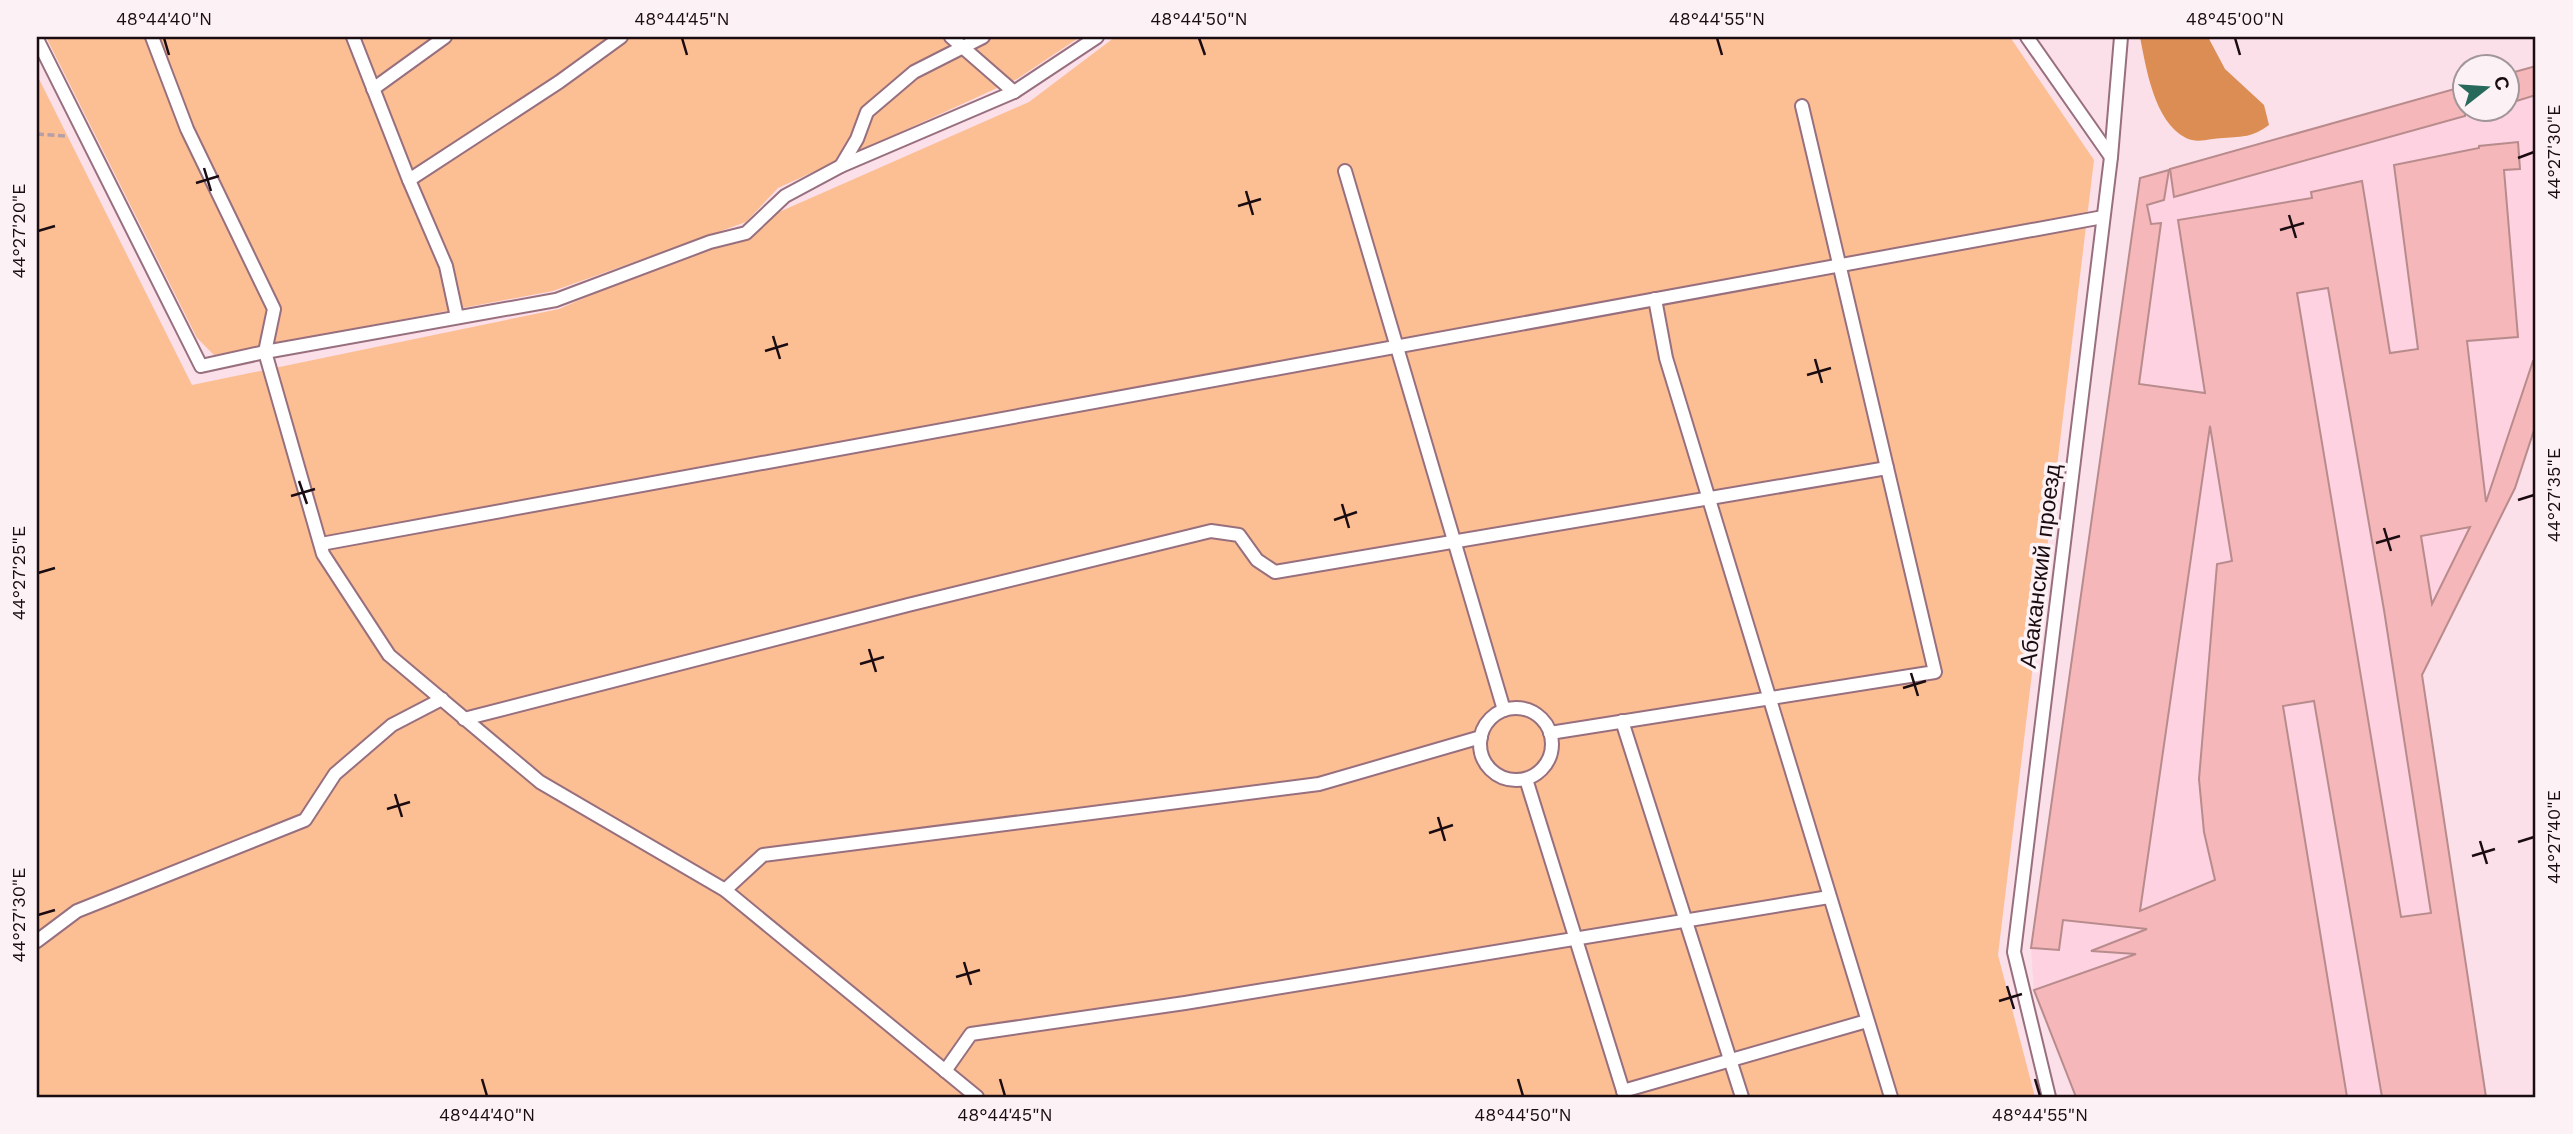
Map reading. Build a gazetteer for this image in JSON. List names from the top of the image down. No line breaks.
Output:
{"streets":{"lane":["Абаканский проезд"]},"north":"right","coordinates":["48°44'40\"N","48°44'45\"N","48°44'50\"N","48°44'55\"N","48°45'00\"N","44°27'30\"E","44°27'20\"E","44°27'35\"E","44°27'25\"E","44°27'40\"E"]}
